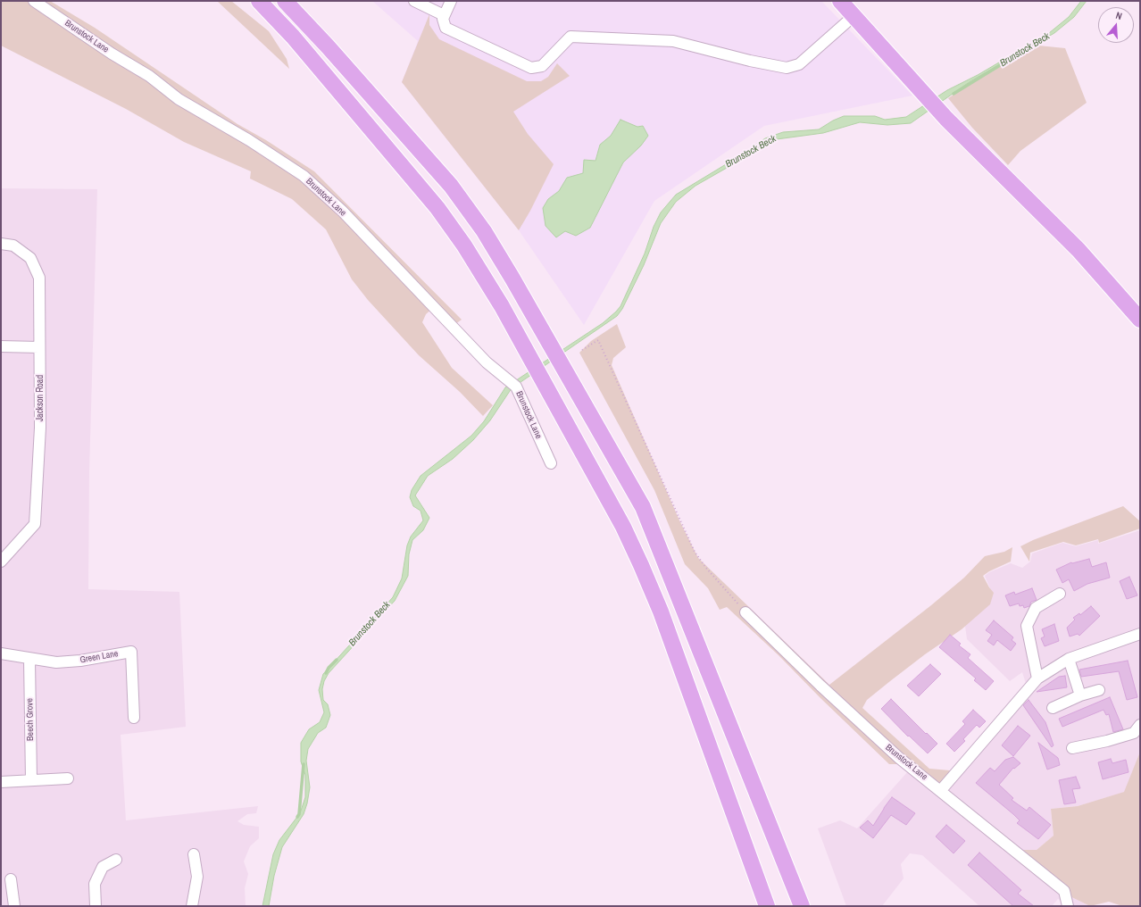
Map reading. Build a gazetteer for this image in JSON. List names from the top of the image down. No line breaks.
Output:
{"streets":{"street":["Brunstock Lane","Jackson Road","Green Lane","Beech Grove"]},"crossings":[["Green Lane","Beech Grove"]],"water":["Brunstock Beck"],"north":"top"}
